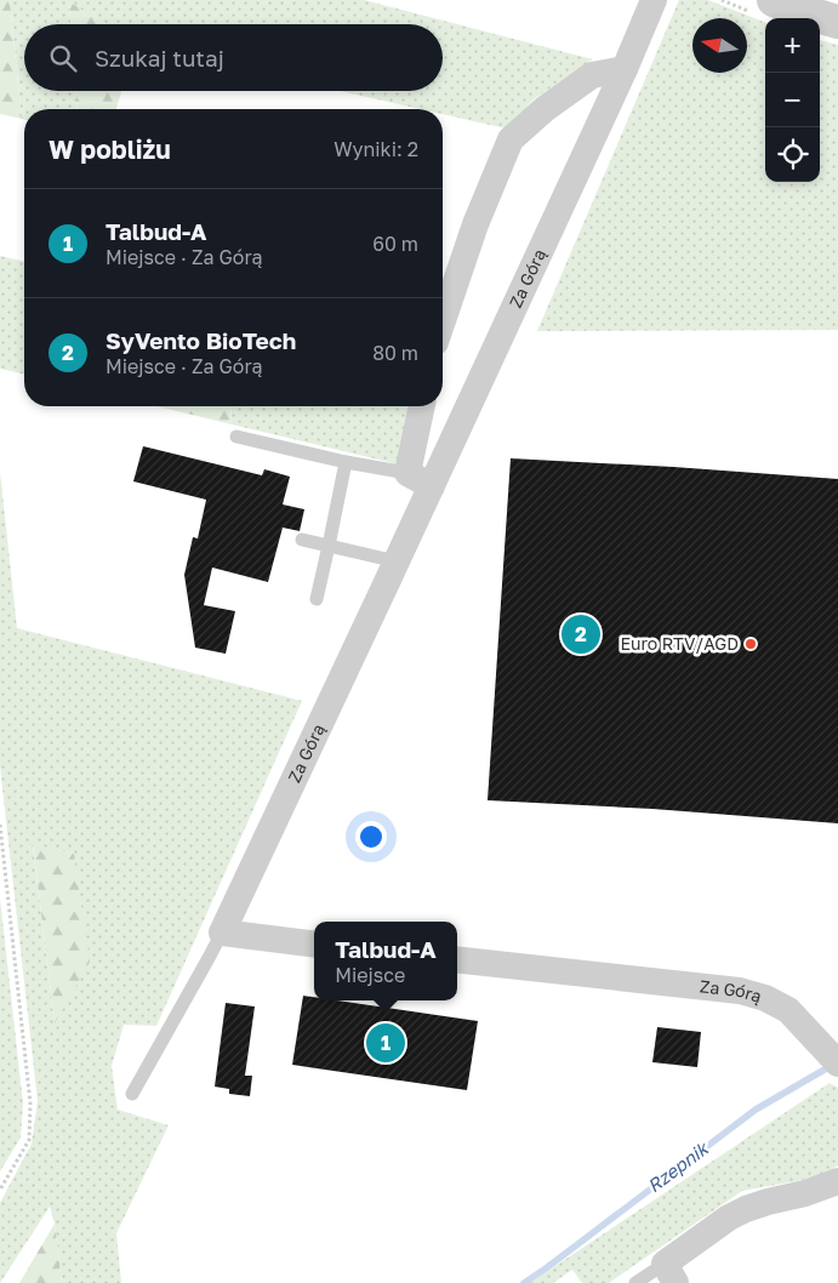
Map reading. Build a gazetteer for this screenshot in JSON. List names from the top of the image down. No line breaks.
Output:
{"streets":{"street":["Za Górą"]},"water":["Rzepnik"],"places":["Euro RTV/AGD"],"north":"left","page":{"map_buttons":["+","−"],"search":"Szukaj tutaj","heading":["W pobliżu","Wyniki: 2"],"list":[{"mark":"1","name":"Talbud-A","note":"Miejsce · Za Górą","value":"60 m"},{"mark":"2","name":"SyVento BioTech","note":"Miejsce · Za Górą","value":"80 m"}],"pins":["2","1"],"popup":["Talbud-A","Miejsce"]}}
